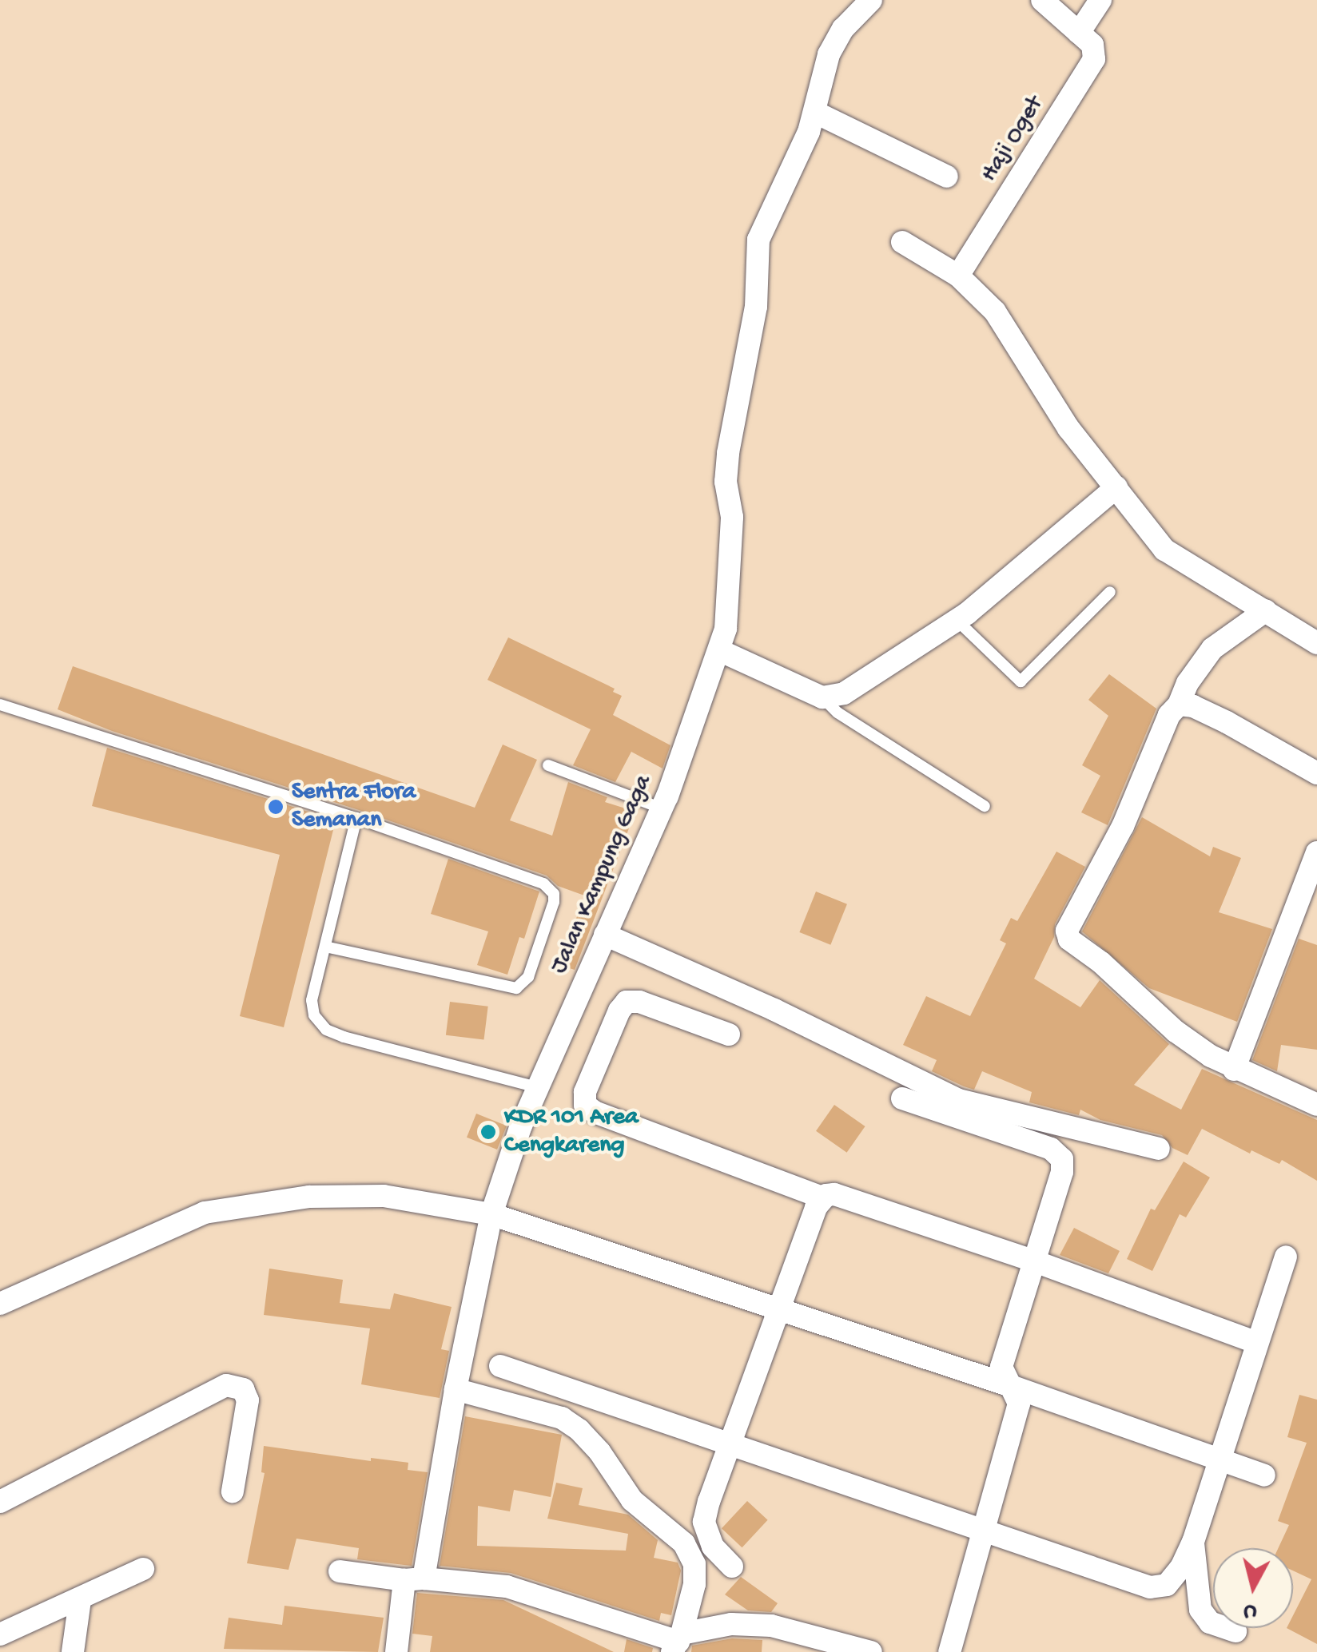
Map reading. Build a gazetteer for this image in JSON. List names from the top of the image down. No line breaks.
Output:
{"streets":{"street":["Haji Oget","Jalan Kampung Gaga"]},"places":["Sentra Flora Semanan","KDR 101 Area Cengkareng"],"north":"bottom"}
